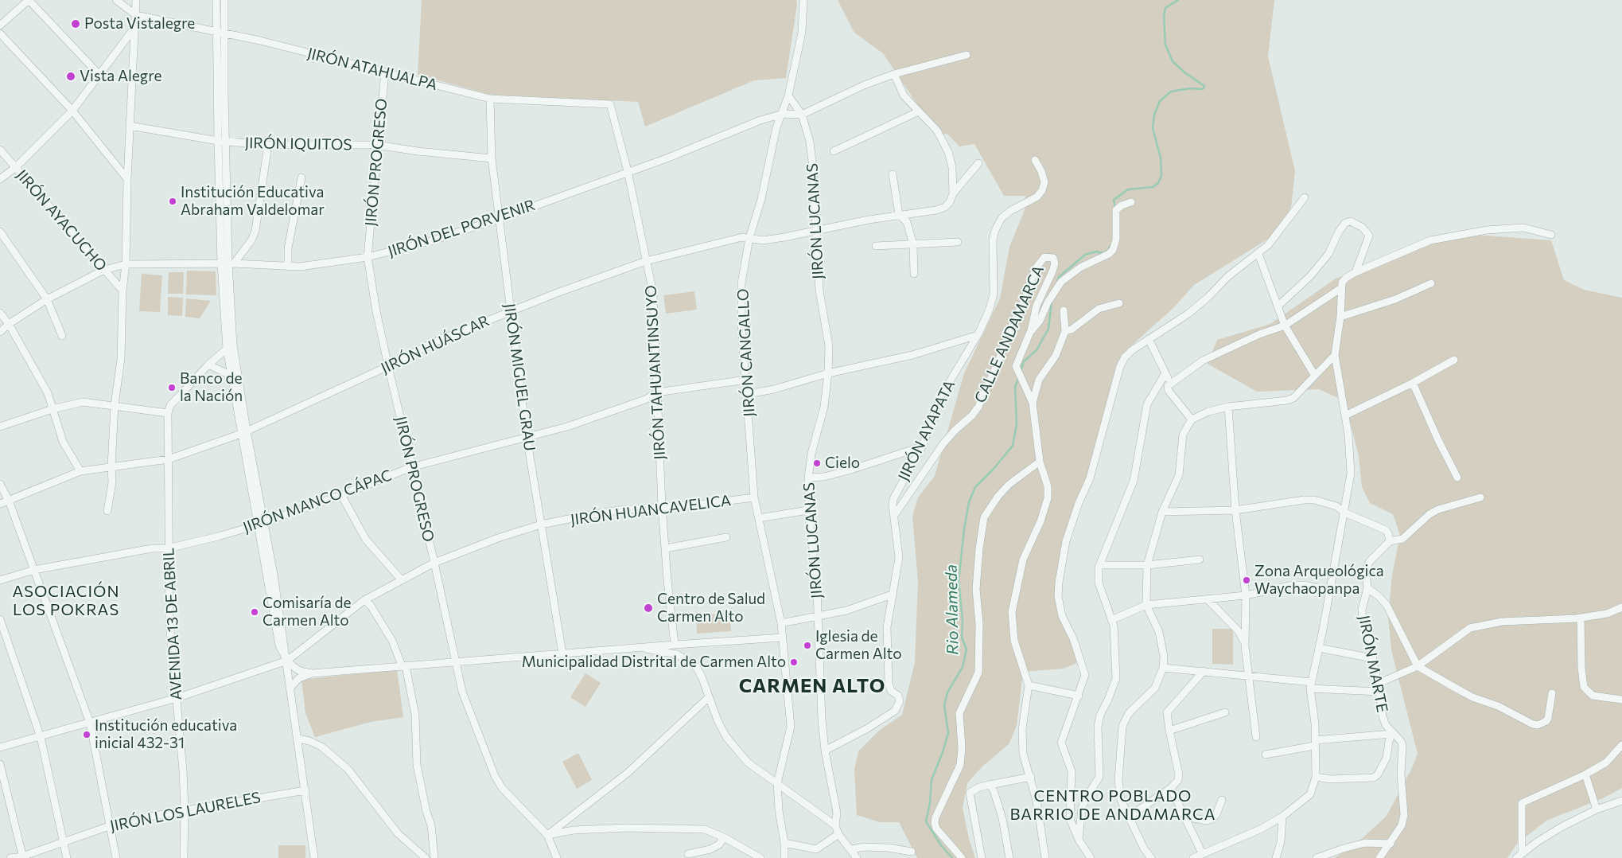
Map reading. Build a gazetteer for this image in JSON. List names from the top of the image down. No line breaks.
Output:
{"streets":{"street":["JIRÓN ATAHUALPA","JIRÓN IQUITOS","JIRÓN PROGRESO","JIRÓN AYACUCHO","JIRÓN LUCANAS","JIRÓN DEL PORVENIR","CALLE ANDAMARCA","JIRÓN HUÁSCAR","JIRÓN CANGALLO","JIRÓN TAHUANTINSUYO","JIRÓN MIGUEL GRAU","JIRÓN AYAPATA","JIRÓN MANCO CÁPAC","JIRÓN HUANCAVELICA","AVENIDA 13 DE ABRIL","JIRÓN MARTE","JIRÓN LOS LAURELES"]},"crossings":[["JIRÓN ATAHUALPA","JIRÓN PROGRESO"],["JIRÓN ATAHUALPA","JIRÓN TAHUANTINSUYO"],["JIRÓN ATAHUALPA","JIRÓN MIGUEL GRAU"],["JIRÓN IQUITOS","JIRÓN PROGRESO"],["JIRÓN IQUITOS","JIRÓN MIGUEL GRAU"],["JIRÓN PROGRESO","JIRÓN DEL PORVENIR"],["JIRÓN PROGRESO","JIRÓN HUÁSCAR"],["JIRÓN PROGRESO","JIRÓN MANCO CÁPAC"],["JIRÓN PROGRESO","JIRÓN HUANCAVELICA"],["JIRÓN AYACUCHO","JIRÓN DEL PORVENIR"],["JIRÓN LUCANAS","JIRÓN DEL PORVENIR"],["JIRÓN LUCANAS","JIRÓN HUÁSCAR"],["JIRÓN LUCANAS","JIRÓN CANGALLO"],["JIRÓN LUCANAS","JIRÓN AYAPATA"],["JIRÓN DEL PORVENIR","JIRÓN CANGALLO"],["JIRÓN DEL PORVENIR","JIRÓN TAHUANTINSUYO"],["JIRÓN DEL PORVENIR","JIRÓN MIGUEL GRAU"],["CALLE ANDAMARCA","JIRÓN AYAPATA"],["JIRÓN HUÁSCAR","JIRÓN CANGALLO"],["JIRÓN HUÁSCAR","JIRÓN TAHUANTINSUYO"],["JIRÓN HUÁSCAR","JIRÓN MIGUEL GRAU"],["JIRÓN HUÁSCAR","AVENIDA 13 DE ABRIL"],["JIRÓN CANGALLO","JIRÓN MANCO CÁPAC"],["JIRÓN CANGALLO","JIRÓN HUANCAVELICA"],["JIRÓN TAHUANTINSUYO","JIRÓN MANCO CÁPAC"],["JIRÓN TAHUANTINSUYO","JIRÓN HUANCAVELICA"],["JIRÓN MIGUEL GRAU","JIRÓN MANCO CÁPAC"],["JIRÓN MIGUEL GRAU","JIRÓN HUANCAVELICA"],["JIRÓN MANCO CÁPAC","AVENIDA 13 DE ABRIL"],["JIRÓN HUANCAVELICA","AVENIDA 13 DE ABRIL"],["AVENIDA 13 DE ABRIL","JIRÓN LOS LAURELES"]],"districts":["ASOCIACIÓN LOS POKRAS","CARMEN ALTO","CENTRO POBLADO BARRIO DE ANDAMARCA"],"water":["Rio Alameda"],"places":["Posta Vistalegre","Vista Alegre","Institución Educativa Abraham Valdelomar","Banco de la Nación","Cielo","Zona Arqueológica Waychaopanpa","Centro de Salud Carmen Alto","Comisaría de Carmen Alto","Iglesia de Carmen Alto","Municipalidad Distrital de Carmen Alto","Institución educativa inicial 432-31"]}
